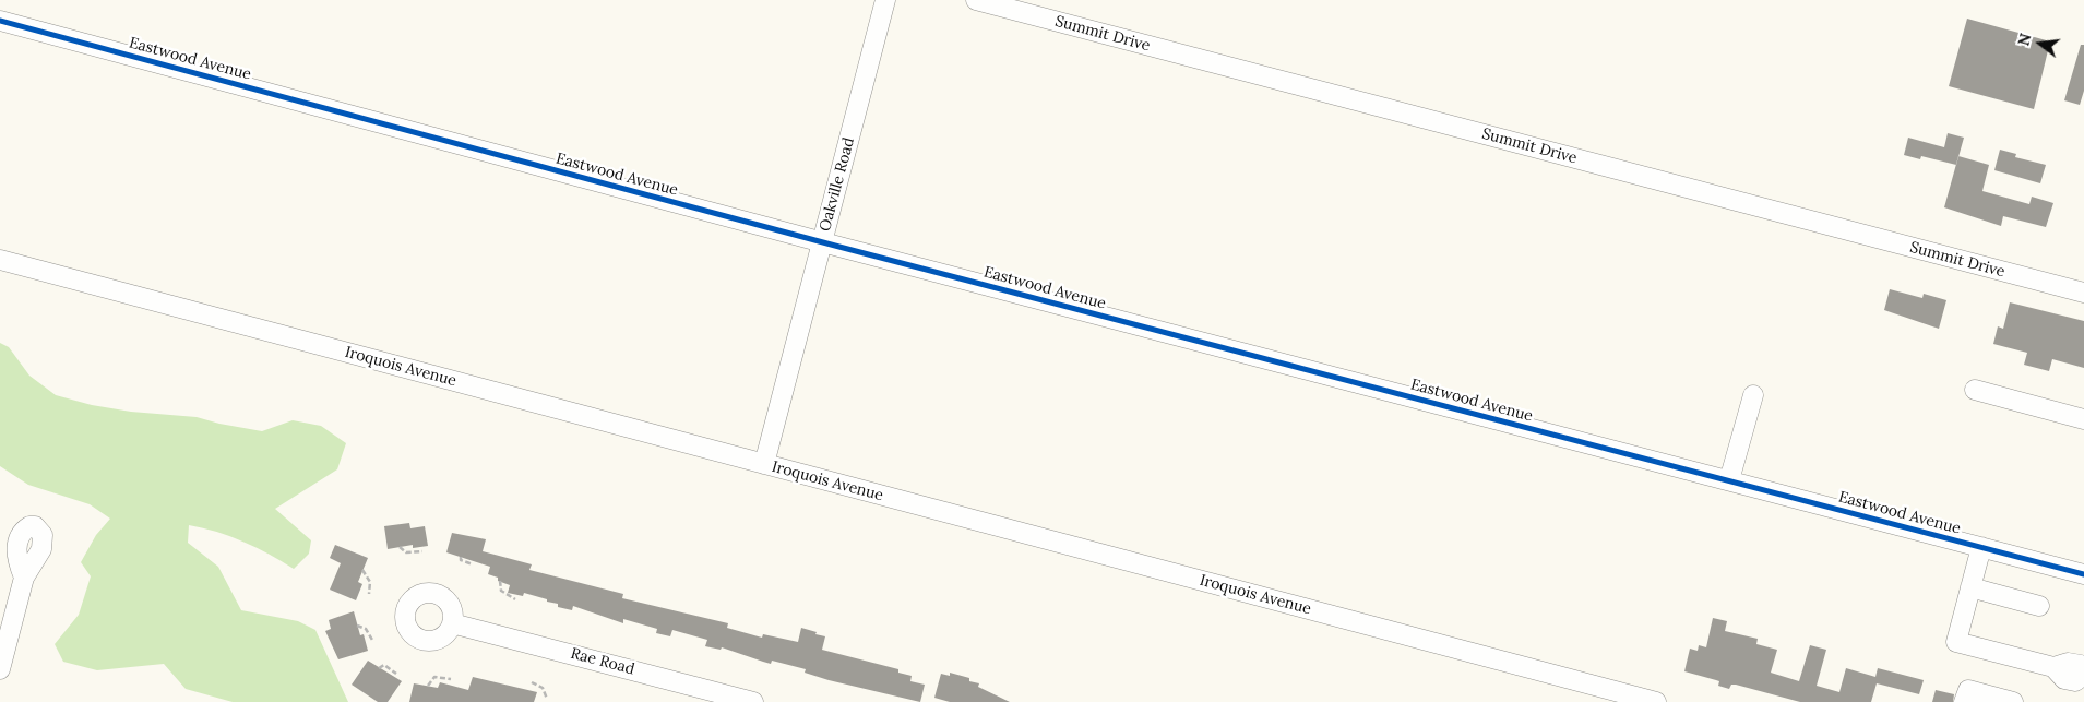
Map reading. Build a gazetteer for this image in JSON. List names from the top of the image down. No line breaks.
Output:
{"streets":{"street":["Summit Drive","Eastwood Avenue","Oakville Road","Iroquois Avenue","Rae Road"]},"crossings":[["Eastwood Avenue","Oakville Road"],["Oakville Road","Iroquois Avenue"]],"north":"left"}
